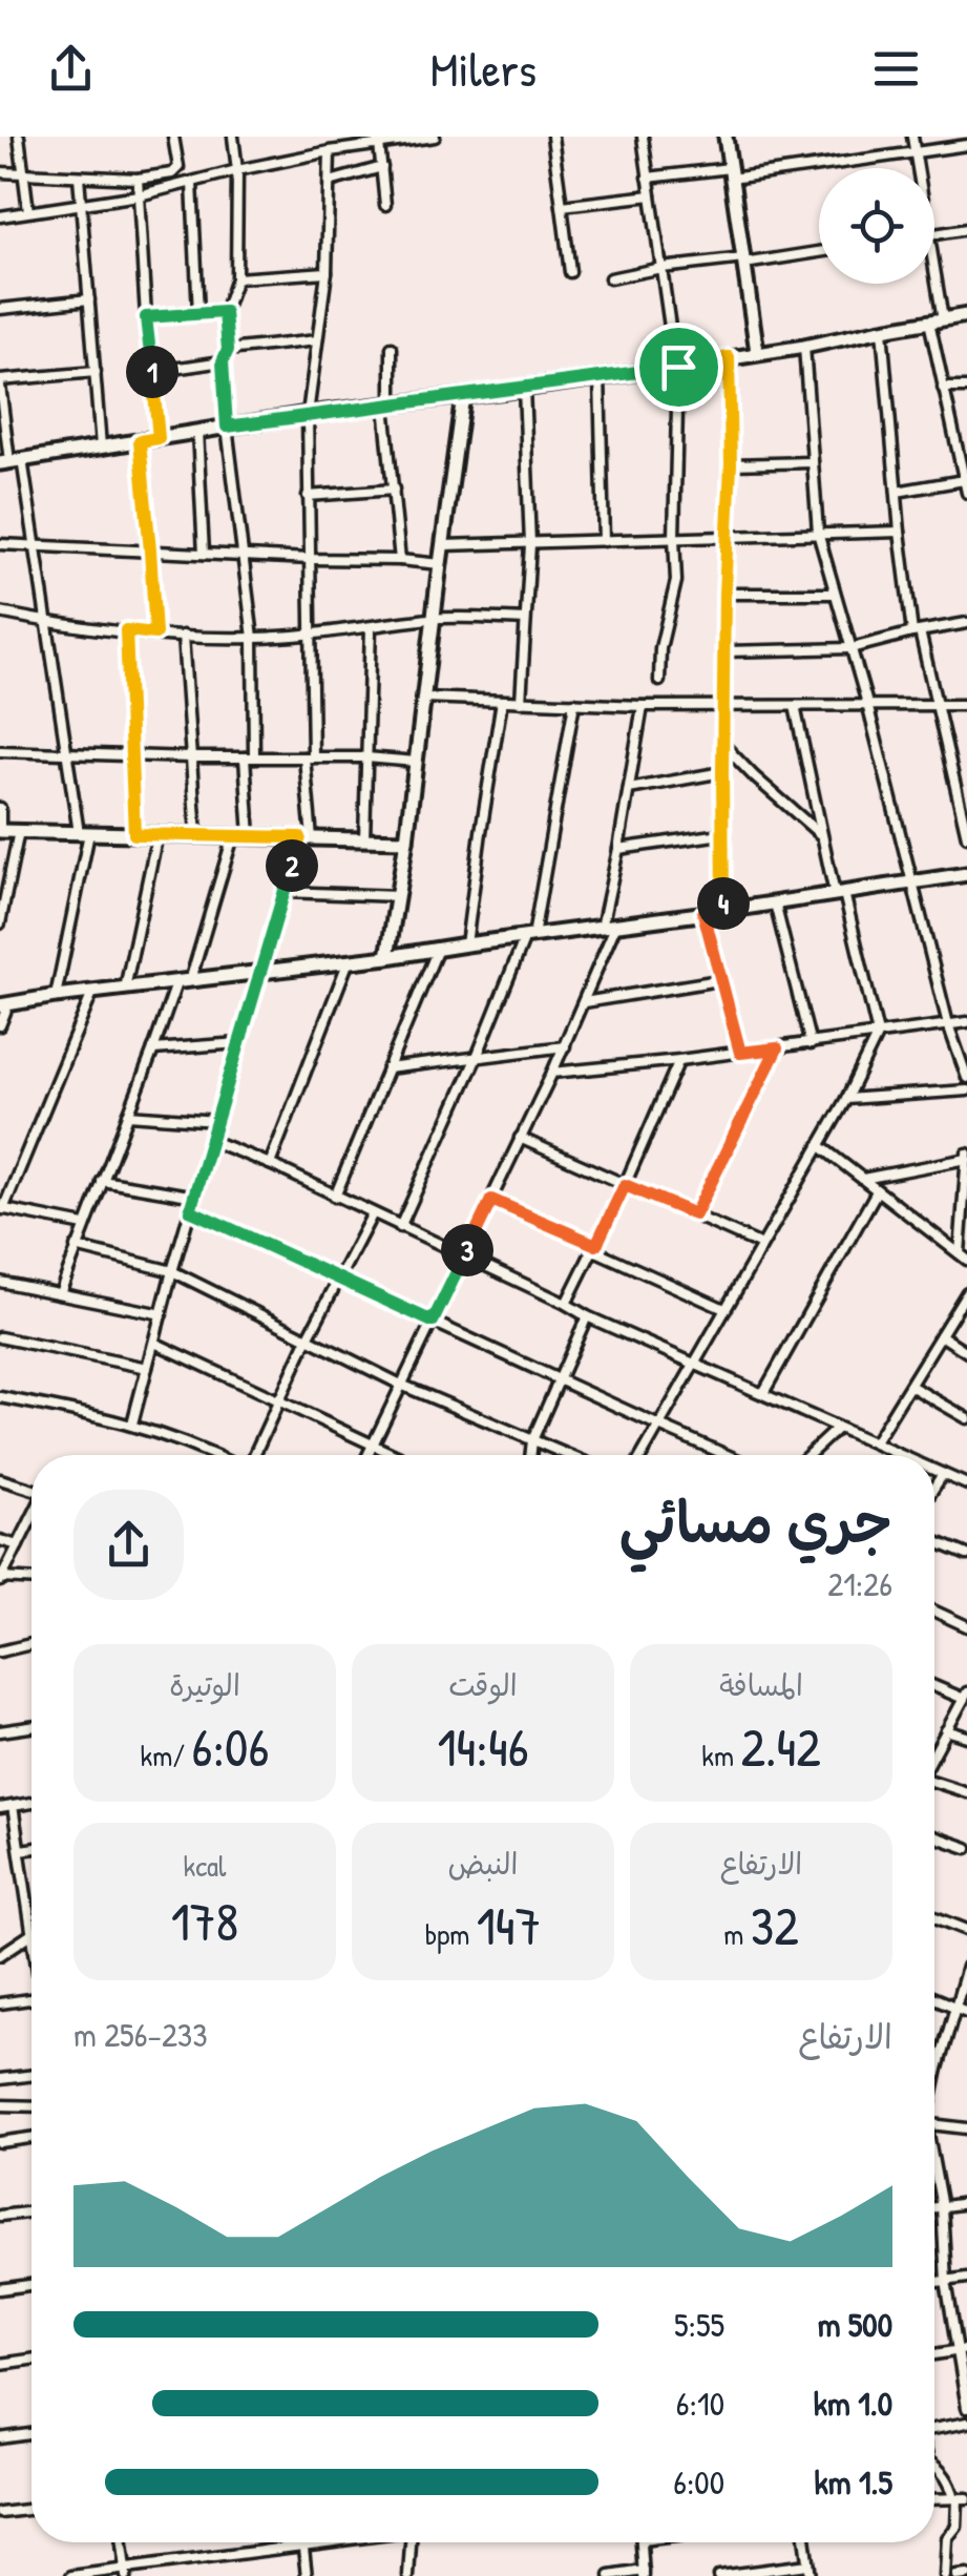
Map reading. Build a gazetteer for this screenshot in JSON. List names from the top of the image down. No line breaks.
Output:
{"page":{"header":"Milers","pins":["1","2","4","3"],"heading":["جري مسائي","21:26"],"stats":[["المسافة","2.42 km"],["الوقت","14:46"],["الوتيرة","6:06 /km"],["الارتفاع","32 m"],["النبض","147 bpm"],["kcal","178"]],"chart":["الارتفاع","233–256 m"],"list":[{"name":"500 m","note":"5:55"},{"name":"1.0 km","note":"6:10"},{"name":"1.5 km","note":"6:00"}]}}
